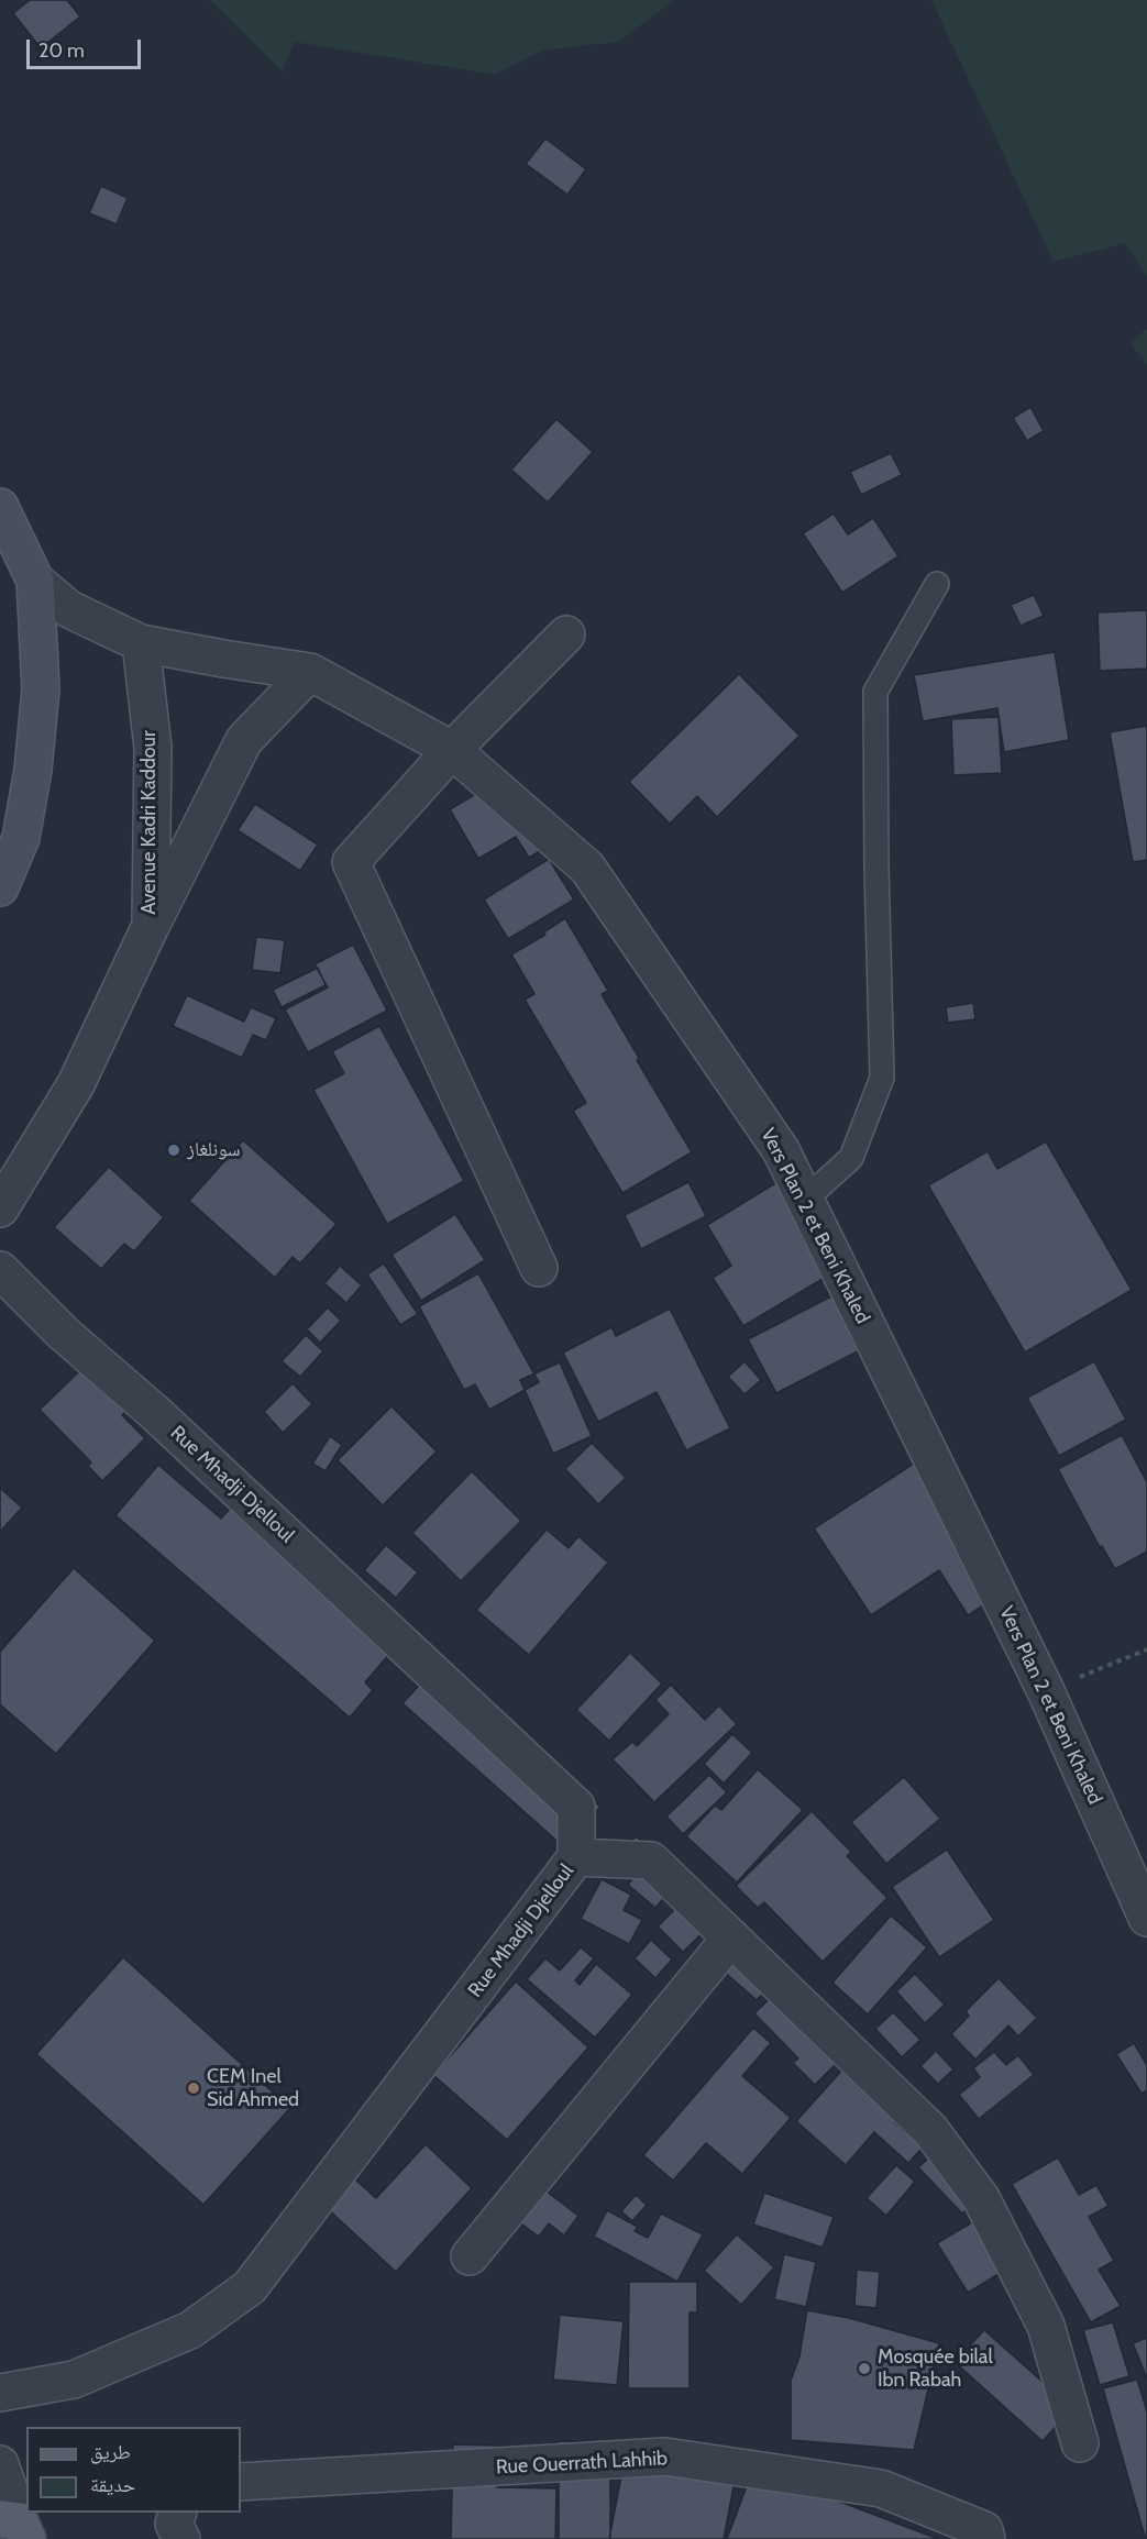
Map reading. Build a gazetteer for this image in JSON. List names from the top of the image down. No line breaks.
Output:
{"streets":{"street":["Avenue Kadri Kaddour","Vers Plan 2 et Beni Khaled","Rue Mhadji Djelloul","Rue Ouerrath Lahhib"]},"crossings":[["Avenue Kadri Kaddour","Vers Plan 2 et Beni Khaled"]],"places":["سونلغاز","CEM Inel Sid Ahmed","Mosquée bilal Ibn Rabah"],"legend":["طريق","حديقة"],"scale_bar":"20 m"}
